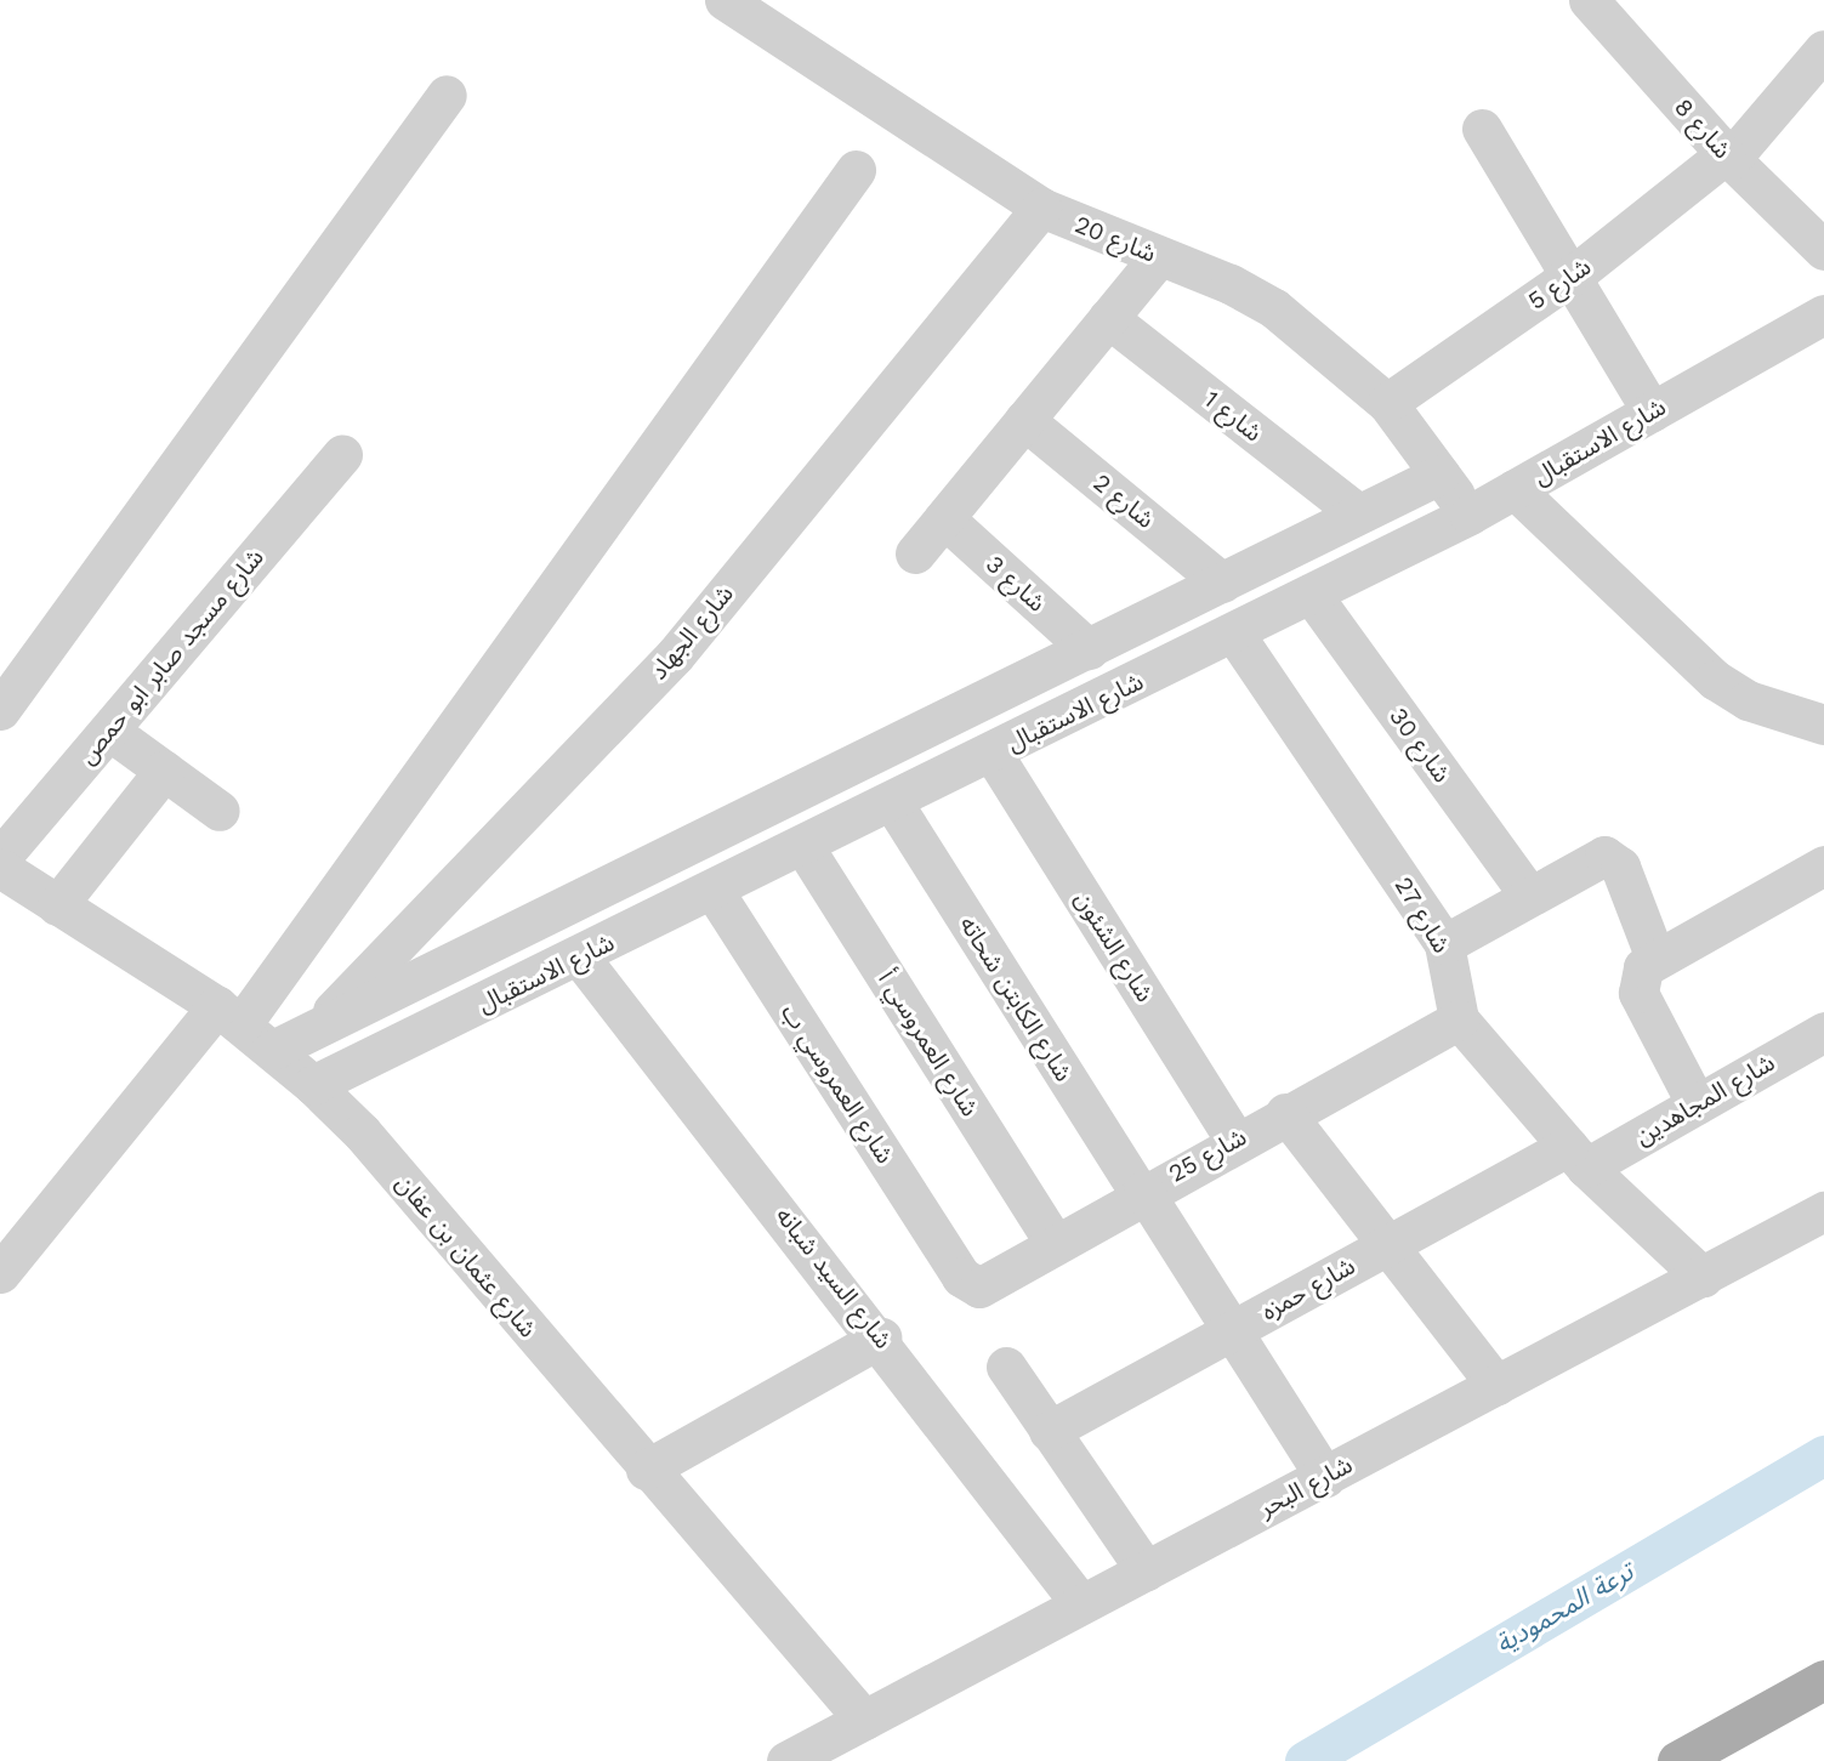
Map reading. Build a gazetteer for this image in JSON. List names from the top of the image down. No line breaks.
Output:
{"streets":{"street":["شارع 8","شارع 20","شارع 5","شارع 1","شارع الاستقبال","شارع 2","شارع 3","شارع الجهاد","شارع مسجد صابر ابو حمص","شارع 30","شارع 27","شارع الشئون","شارع الكابتن شحاته","شارع العمروسي أ","شارع العمروسي ب","شارع المجاهدين","شارع 25","شارع عثمان بن عفان","شارع السيد شبانه","شارع حمزه","شارع البحر"]},"crossings":[["شارع 8","شارع 5"],["شارع 20","شارع 5"],["شارع 20","شارع الاستقبال"],["شارع 20","شارع الجهاد"],["شارع الاستقبال","شارع 30"],["شارع الاستقبال","شارع 27"],["شارع الاستقبال","شارع الشئون"],["شارع الاستقبال","شارع الكابتن شحاته"],["شارع الاستقبال","شارع العمروسي أ"],["شارع الاستقبال","شارع العمروسي ب"],["شارع الاستقبال","شارع عثمان بن عفان"],["شارع الاستقبال","شارع السيد شبانه"],["شارع 27","شارع المجاهدين"],["شارع 27","شارع 25"],["شارع 27","شارع حمزه"],["شارع 27","شارع البحر"],["شارع الشئون","شارع 25"],["شارع الكابتن شحاته","شارع 25"],["شارع الكابتن شحاته","شارع حمزه"],["شارع الكابتن شحاته","شارع البحر"],["شارع العمروسي أ","شارع 25"],["شارع العمروسي ب","شارع 25"],["شارع المجاهدين","شارع حمزه"],["شارع عثمان بن عفان","شارع البحر"],["شارع السيد شبانه","شارع البحر"]],"water":["ترعة المحمودية"]}
